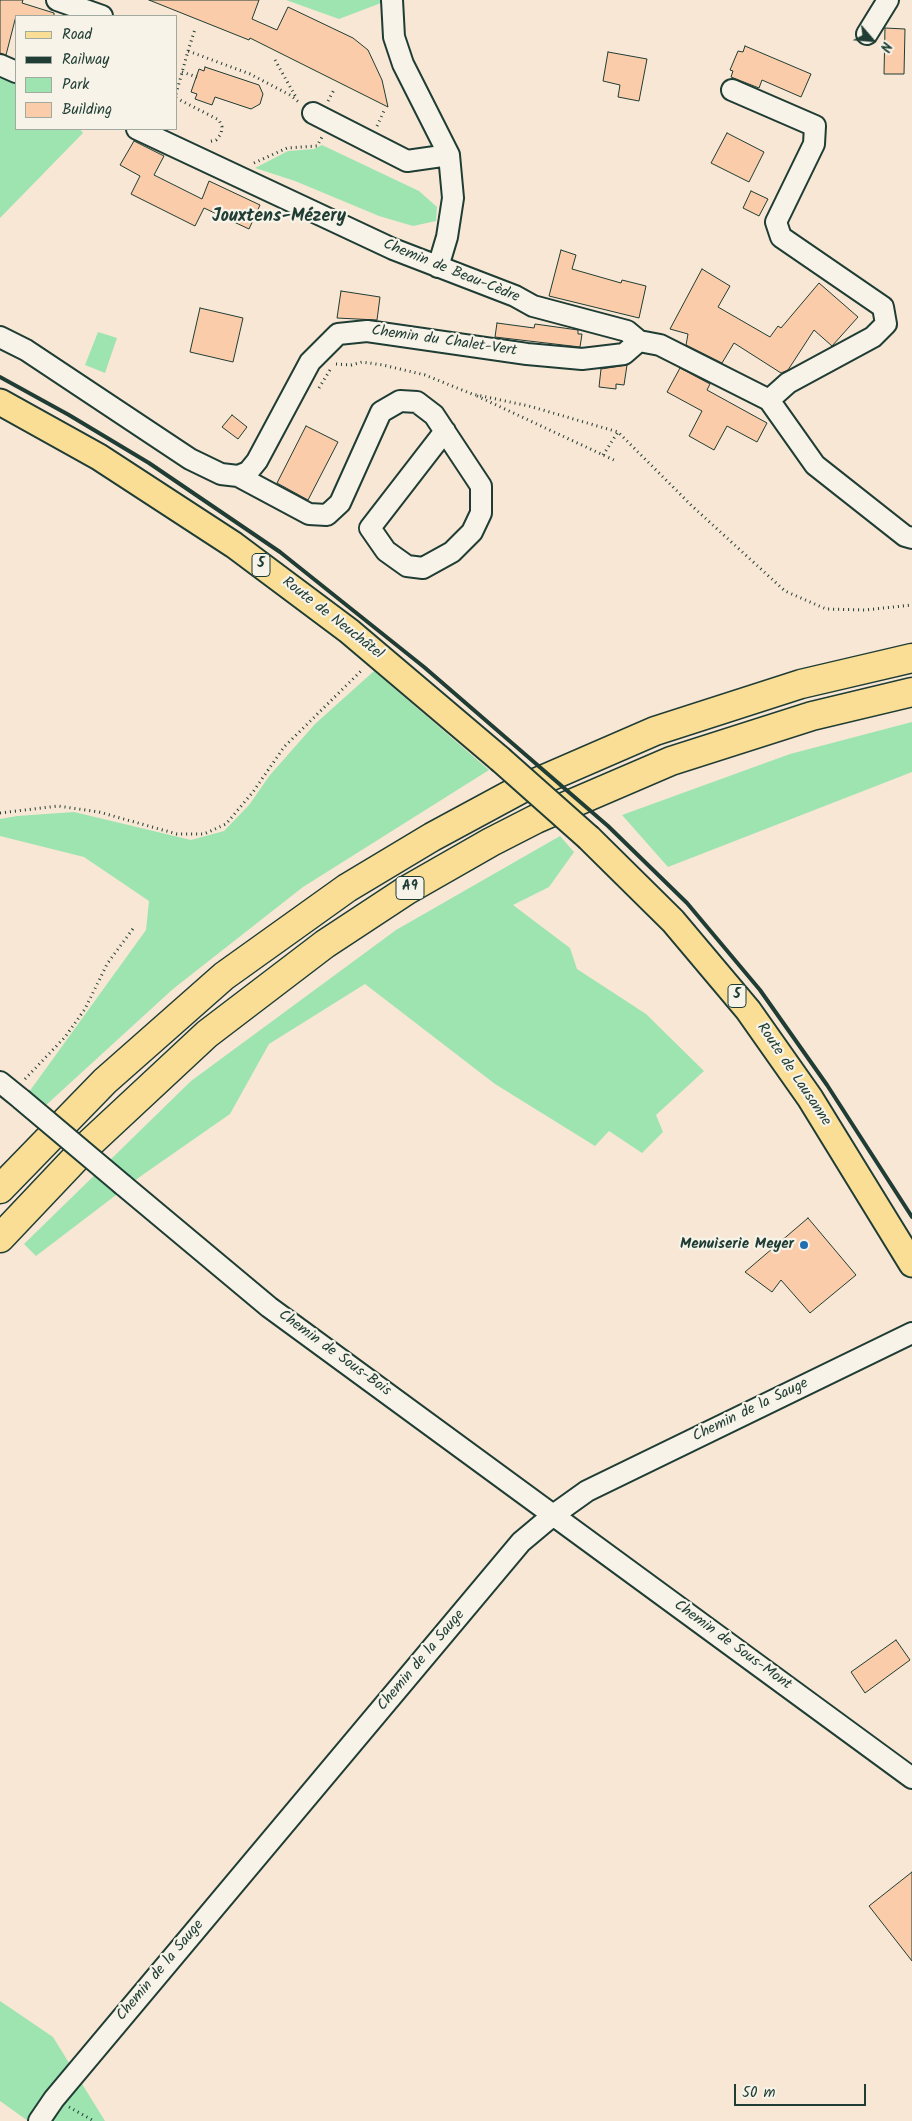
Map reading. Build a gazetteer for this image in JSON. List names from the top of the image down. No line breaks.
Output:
{"streets":{"highway":["A9"],"main road":["5","Route de Neuchâtel","Route de Lausanne"],"street":["Chemin de Beau-Cèdre","Chemin du Chalet-Vert","Chemin de Sous-Bois","Chemin de la Sauge","Chemin de Sous-Mont"]},"crossings":[["Chemin de Beau-Cèdre","Chemin du Chalet-Vert"],["Route de Neuchâtel","Route de Lausanne"],["Chemin de Sous-Bois","Chemin de la Sauge"],["Chemin de Sous-Bois","Chemin de Sous-Mont"],["Chemin de la Sauge","Chemin de Sous-Mont"]],"districts":["Jouxtens-Mézery"],"places":["Menuiserie Meyer"],"legend":["Road","Railway","Park","Building"],"scale_bar":"50 m","north":"bottom right"}
